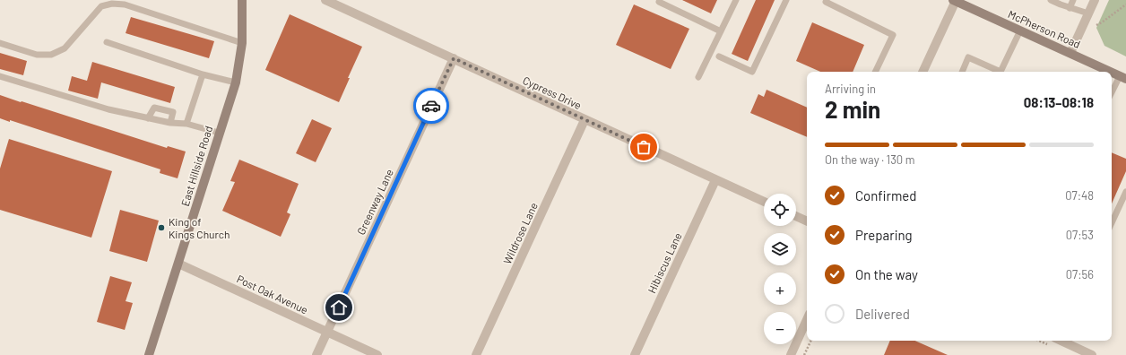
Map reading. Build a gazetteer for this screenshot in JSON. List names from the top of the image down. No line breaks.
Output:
{"streets":{"street":["McPherson Road","Cypress Drive","East Hillside Road","Greenway Lane","Wildrose Lane","Hibiscus Lane","Post Oak Avenue"]},"crossings":[["Cypress Drive","Greenway Lane"],["Cypress Drive","Wildrose Lane"],["Cypress Drive","Hibiscus Lane"],["East Hillside Road","Post Oak Avenue"],["Greenway Lane","Post Oak Avenue"]],"places":["King of Kings Church"],"page":{"heading":["2 min","Arriving in","08:13–08:18"],"bar":"On the way · 130 m","list":[["Confirmed","07:48"],["Preparing","07:53"],["On the way","07:56"],"Delivered"],"map_buttons":["+","−"]}}
